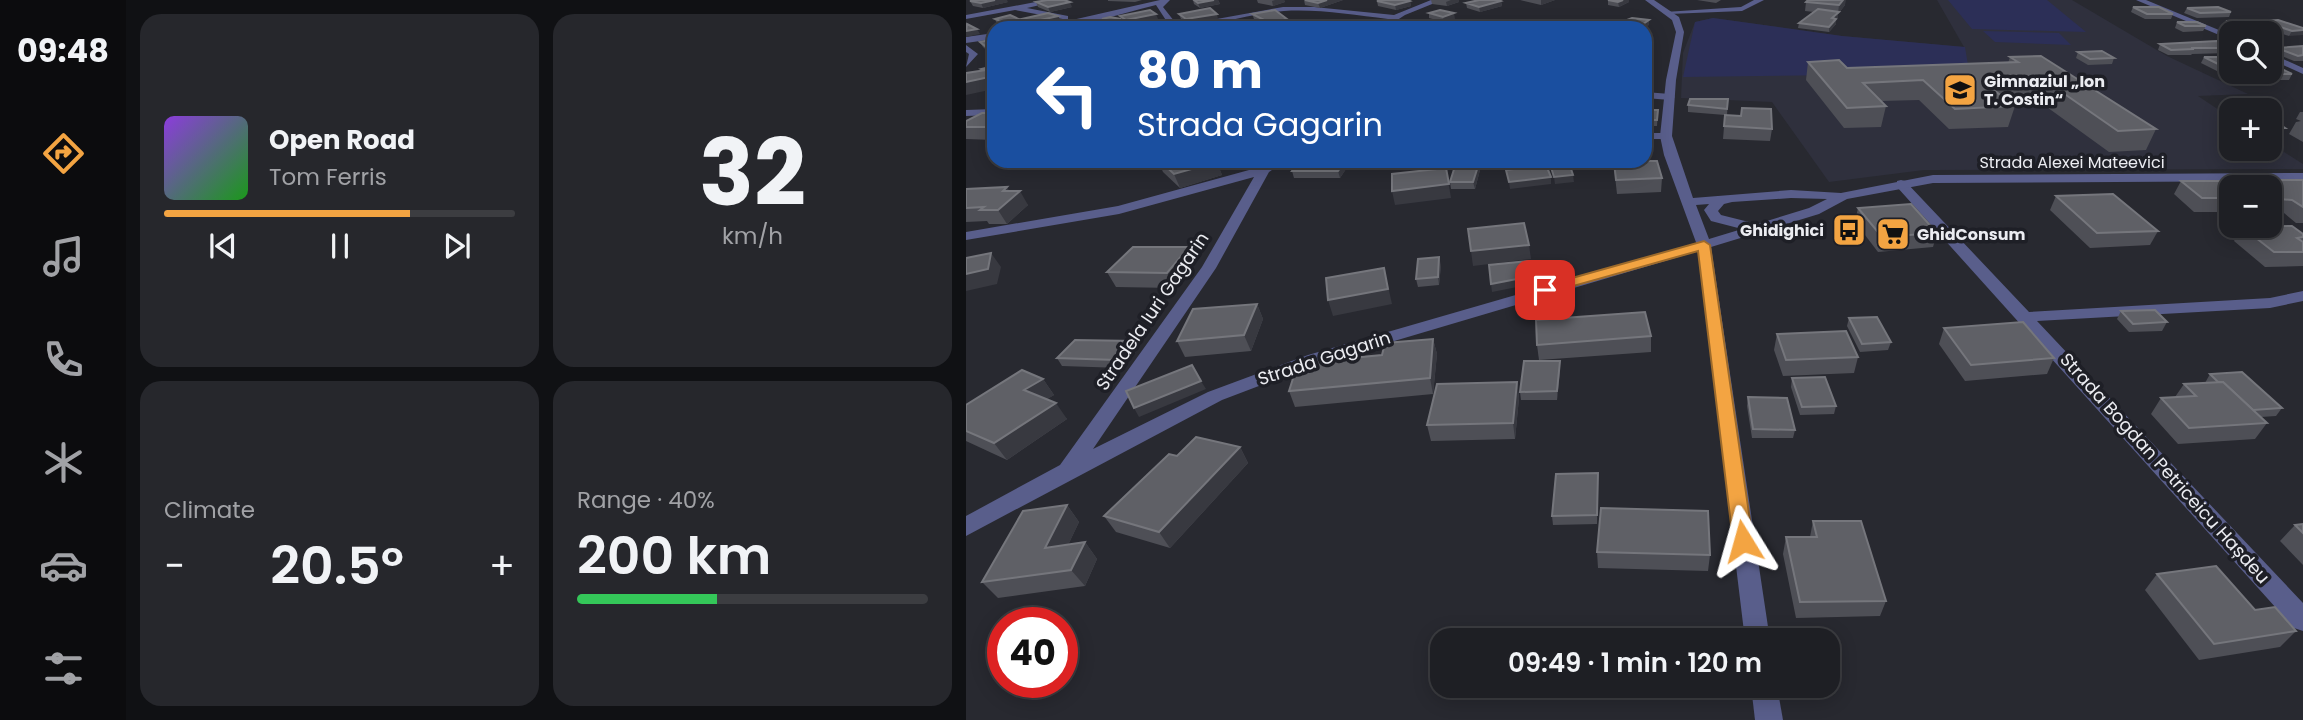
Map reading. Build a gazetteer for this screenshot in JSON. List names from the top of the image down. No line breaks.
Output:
{"streets":{"street":["Strada Alexei Mateevici","Stradela Iuri Gagarin","Strada Gagarin","Strada Bogdan Petriceicu Hașdeu"]},"crossings":[["Strada Alexei Mateevici","Strada Gagarin"],["Strada Alexei Mateevici","Strada Bogdan Petriceicu Hașdeu"],["Stradela Iuri Gagarin","Strada Gagarin"]],"places":{"school or university":["Gimnaziul „Ion T. Costin“"],"bus stop":["Ghidighici"],"supermarket":["GhidConsum"]},"page":{"tabs":"09:48","tile":[["32","km/h"],"Climate",["Range · 40%","200 km"]],"map_buttons":["+","−"],"turn":["80 m","Strada Gagarin"],"song":["Open Road","Tom Ferris"],"heat":["−","20.5°","+"],"limit":"40","trip":"09:49 · 1 min · 120 m"}}
